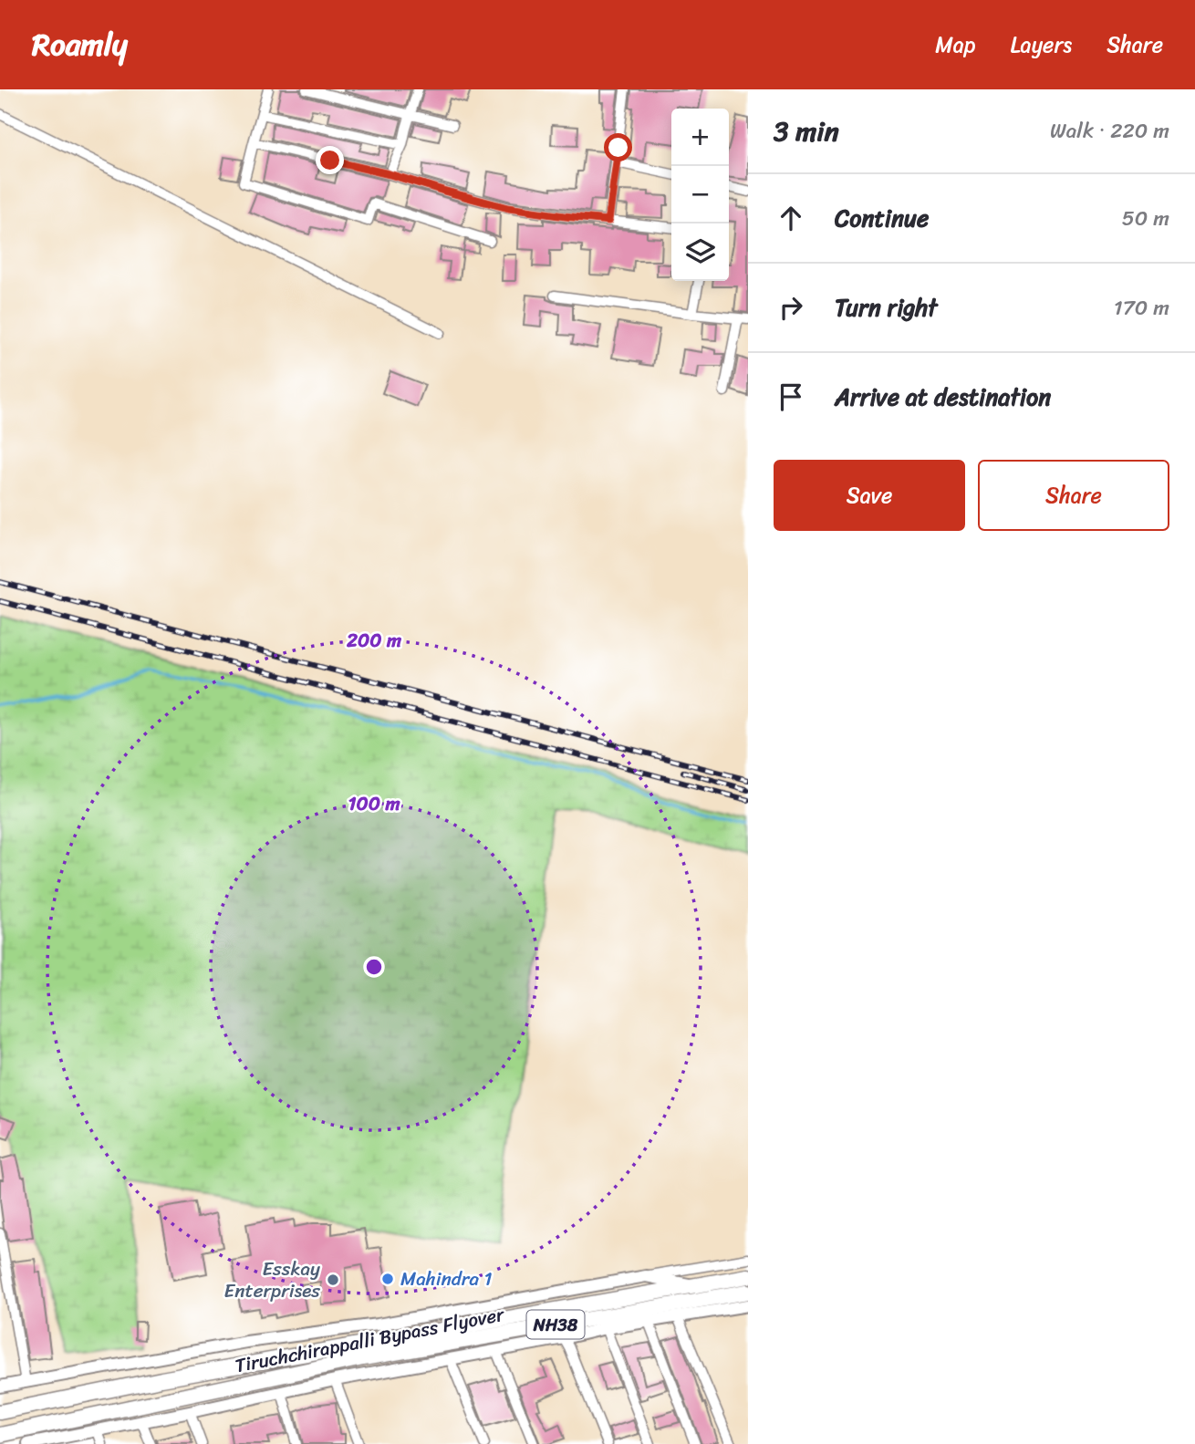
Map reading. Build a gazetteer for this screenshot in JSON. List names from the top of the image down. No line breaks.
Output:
{"streets":{"highway":["NH38","Tiruchchirappalli Bypass Flyover"]},"places":["Mahindra 1","Esskay Enterprises"],"page":{"header":"Roamly","nav":["Map","Layers","Share"],"heading":["3 min","Walk · 220 m"],"map_buttons":["+","−"],"list":[["Continue","50 m"],["Turn right","170 m"],"Arrive at destination"],"buttons":["Save","Share"]},"rings":["200 m","100 m"]}
